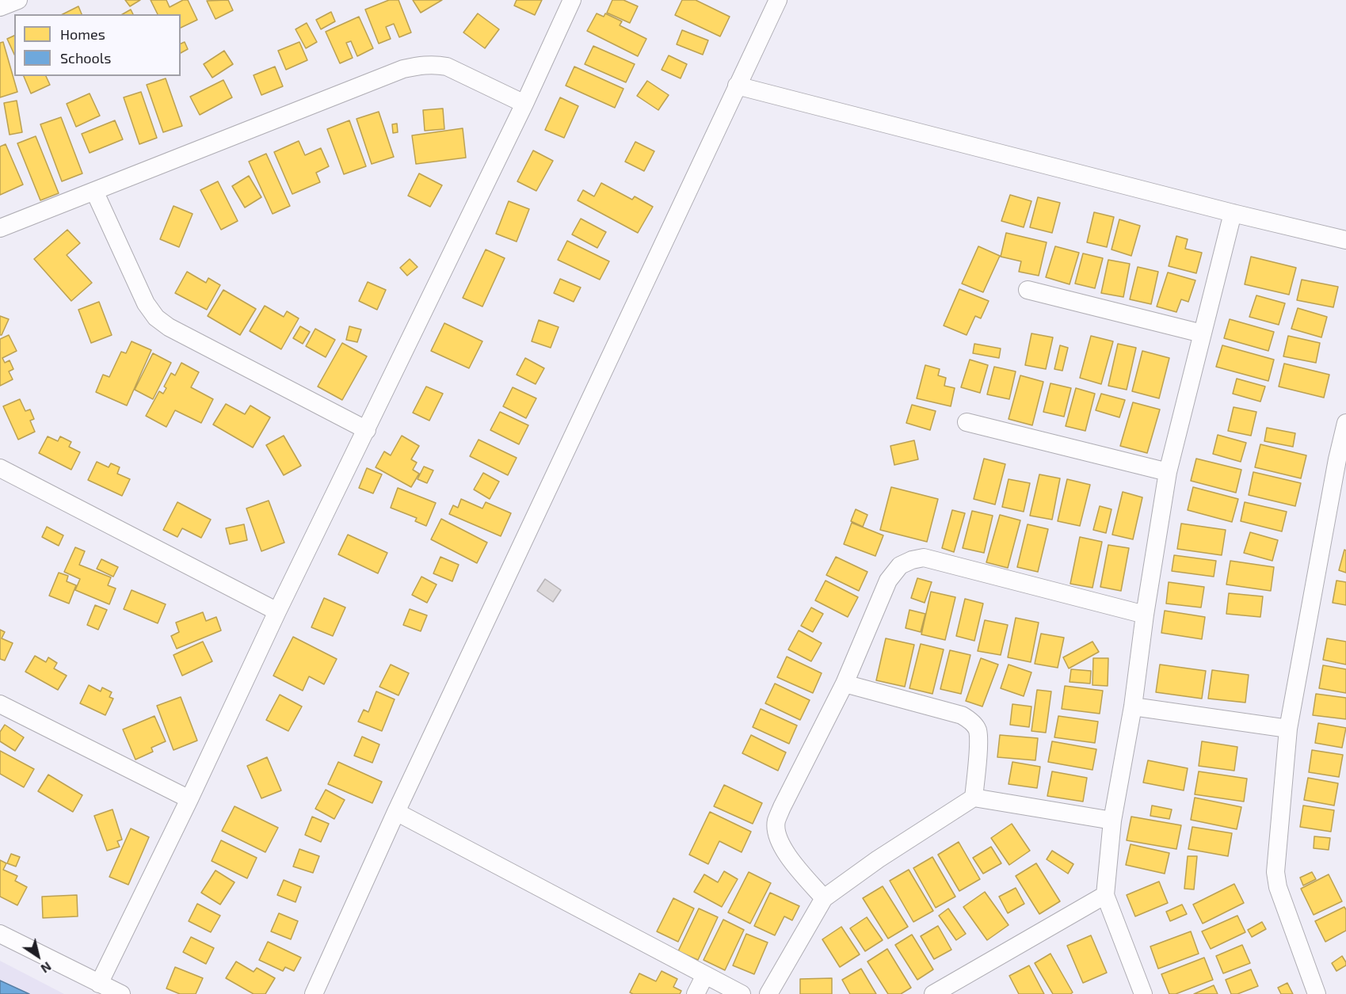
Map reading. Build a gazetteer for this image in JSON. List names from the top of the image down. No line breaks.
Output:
{"legend":["Homes","Schools"],"north":"bottom right"}
